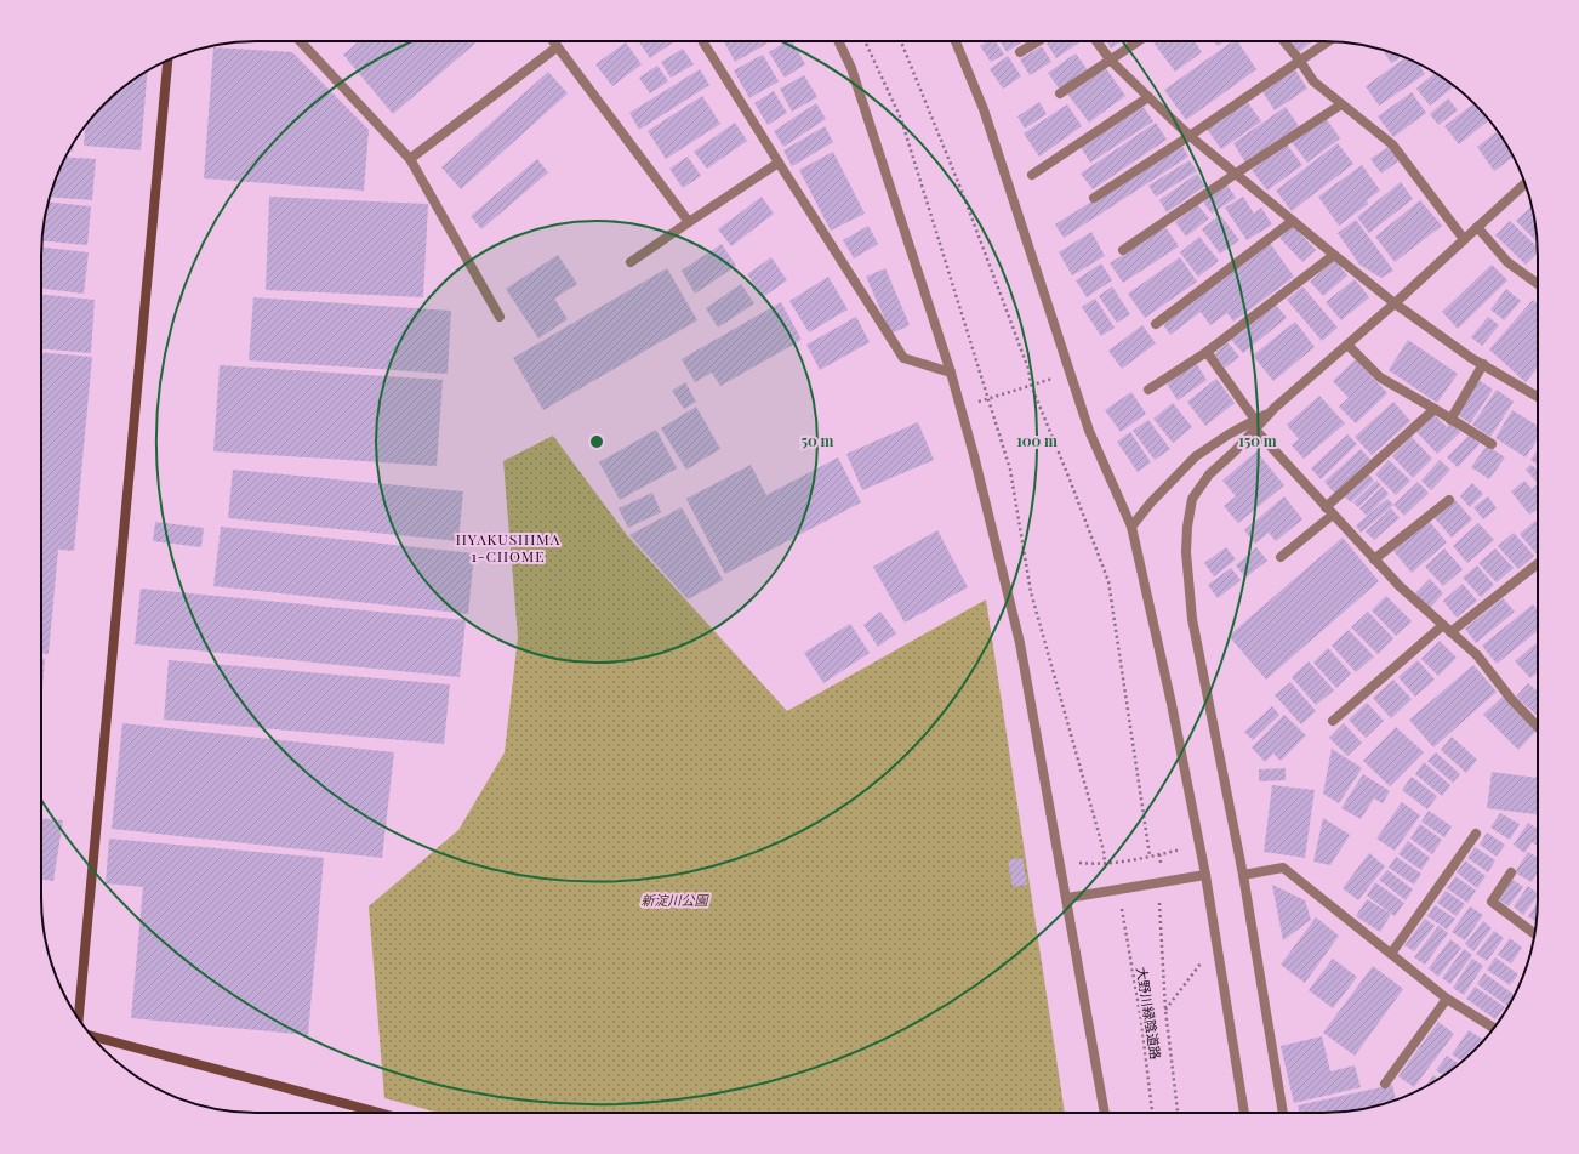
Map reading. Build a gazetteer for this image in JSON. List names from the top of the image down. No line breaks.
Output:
{"streets":{"path":["大野川緑陰道路"]},"districts":["HYAKUSHIMA 1-CHOME"],"parks":["新淀川公園"],"rings":["50 m","100 m","150 m"]}
